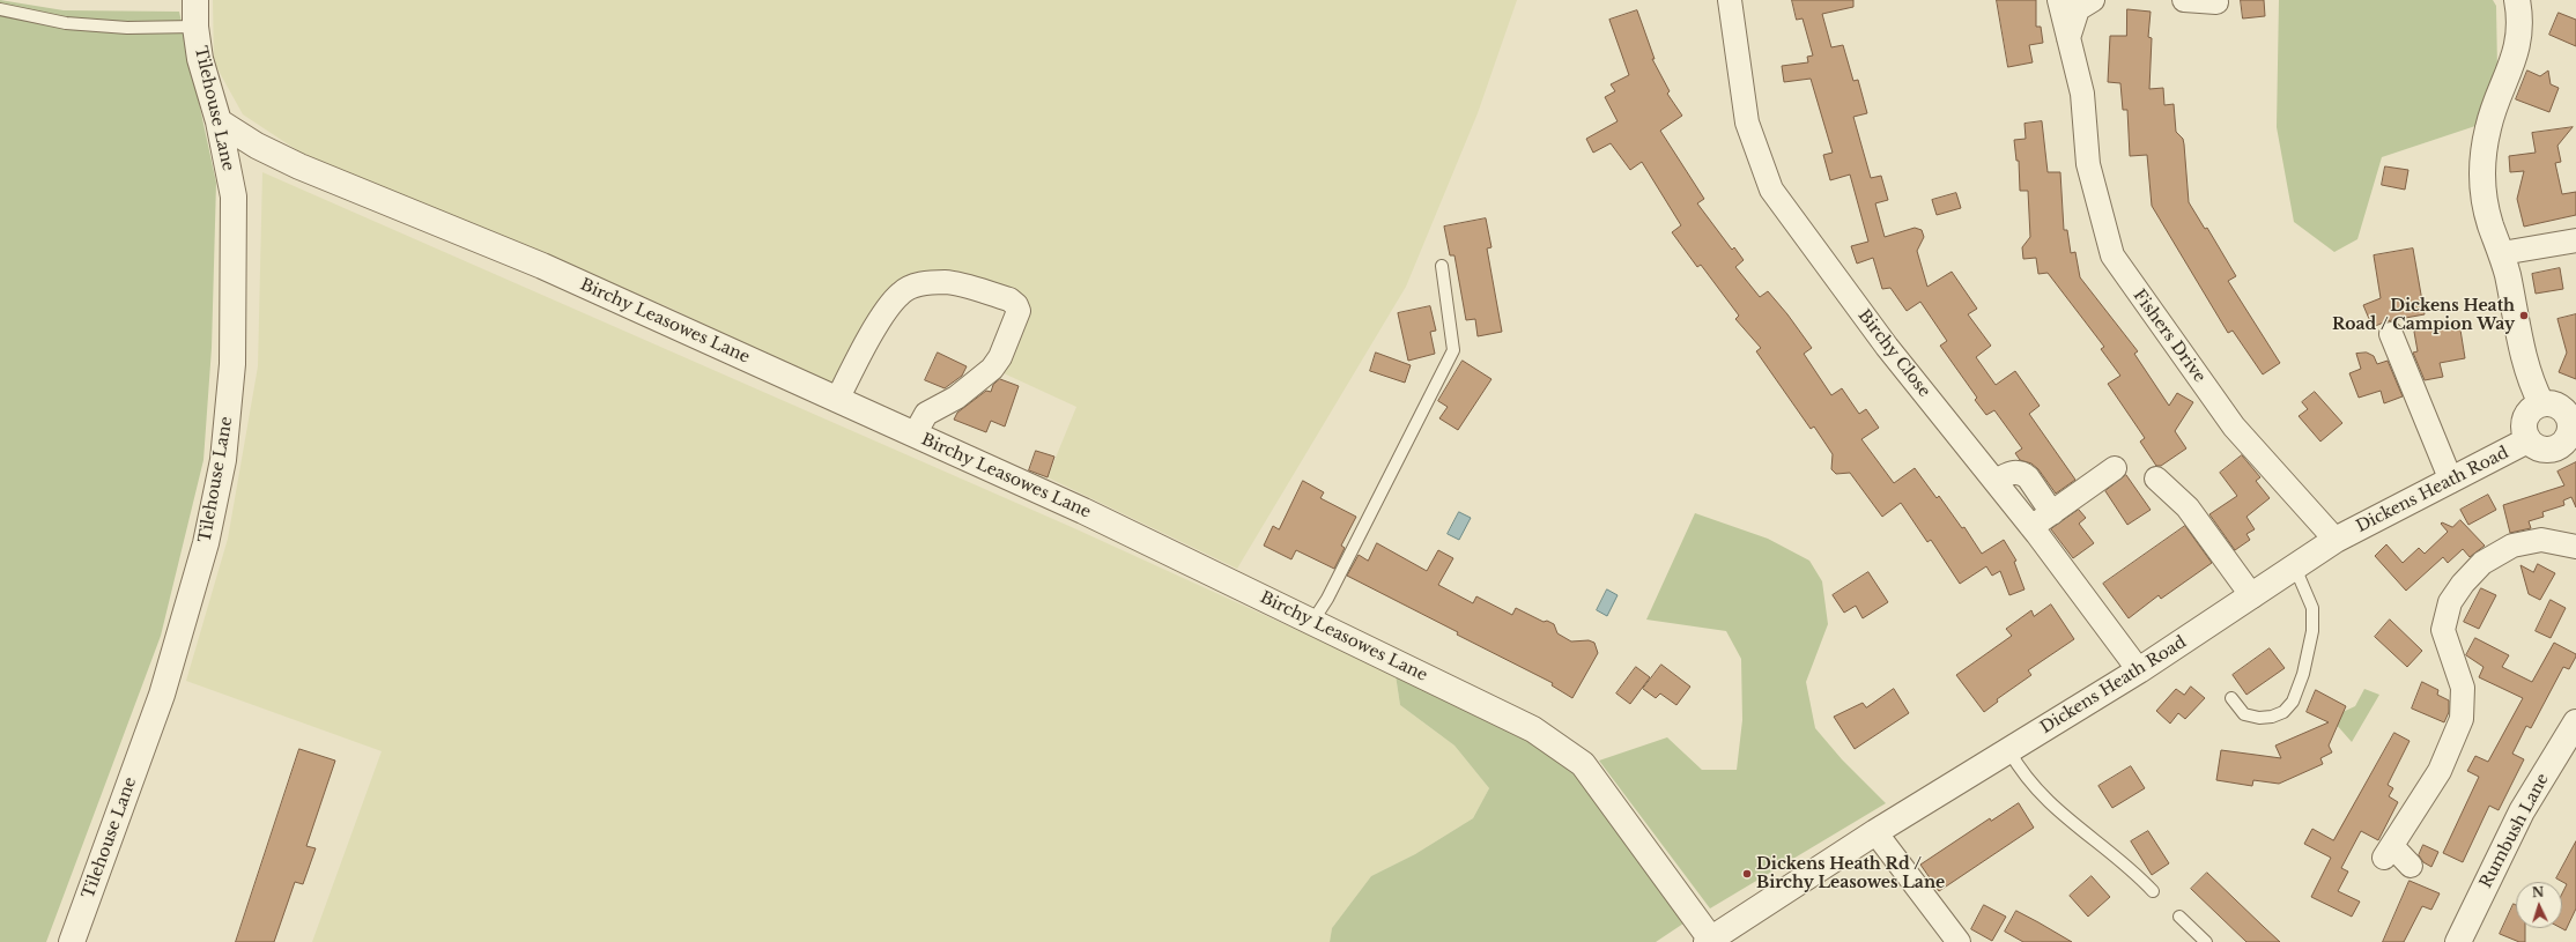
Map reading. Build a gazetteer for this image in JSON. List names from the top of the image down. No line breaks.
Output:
{"streets":{"street":["Tilehouse Lane","Birchy Leasowes Lane","Fishers Drive","Birchy Close","Dickens Heath Road","Rumbush Lane"]},"crossings":[["Tilehouse Lane","Birchy Leasowes Lane"],["Birchy Leasowes Lane","Dickens Heath Road"],["Fishers Drive","Dickens Heath Road"],["Birchy Close","Dickens Heath Road"]],"places":["Dickens Heath Road / Campion Way","Dickens Heath Rd / Birchy Leasowes Lane"],"north":"top"}
